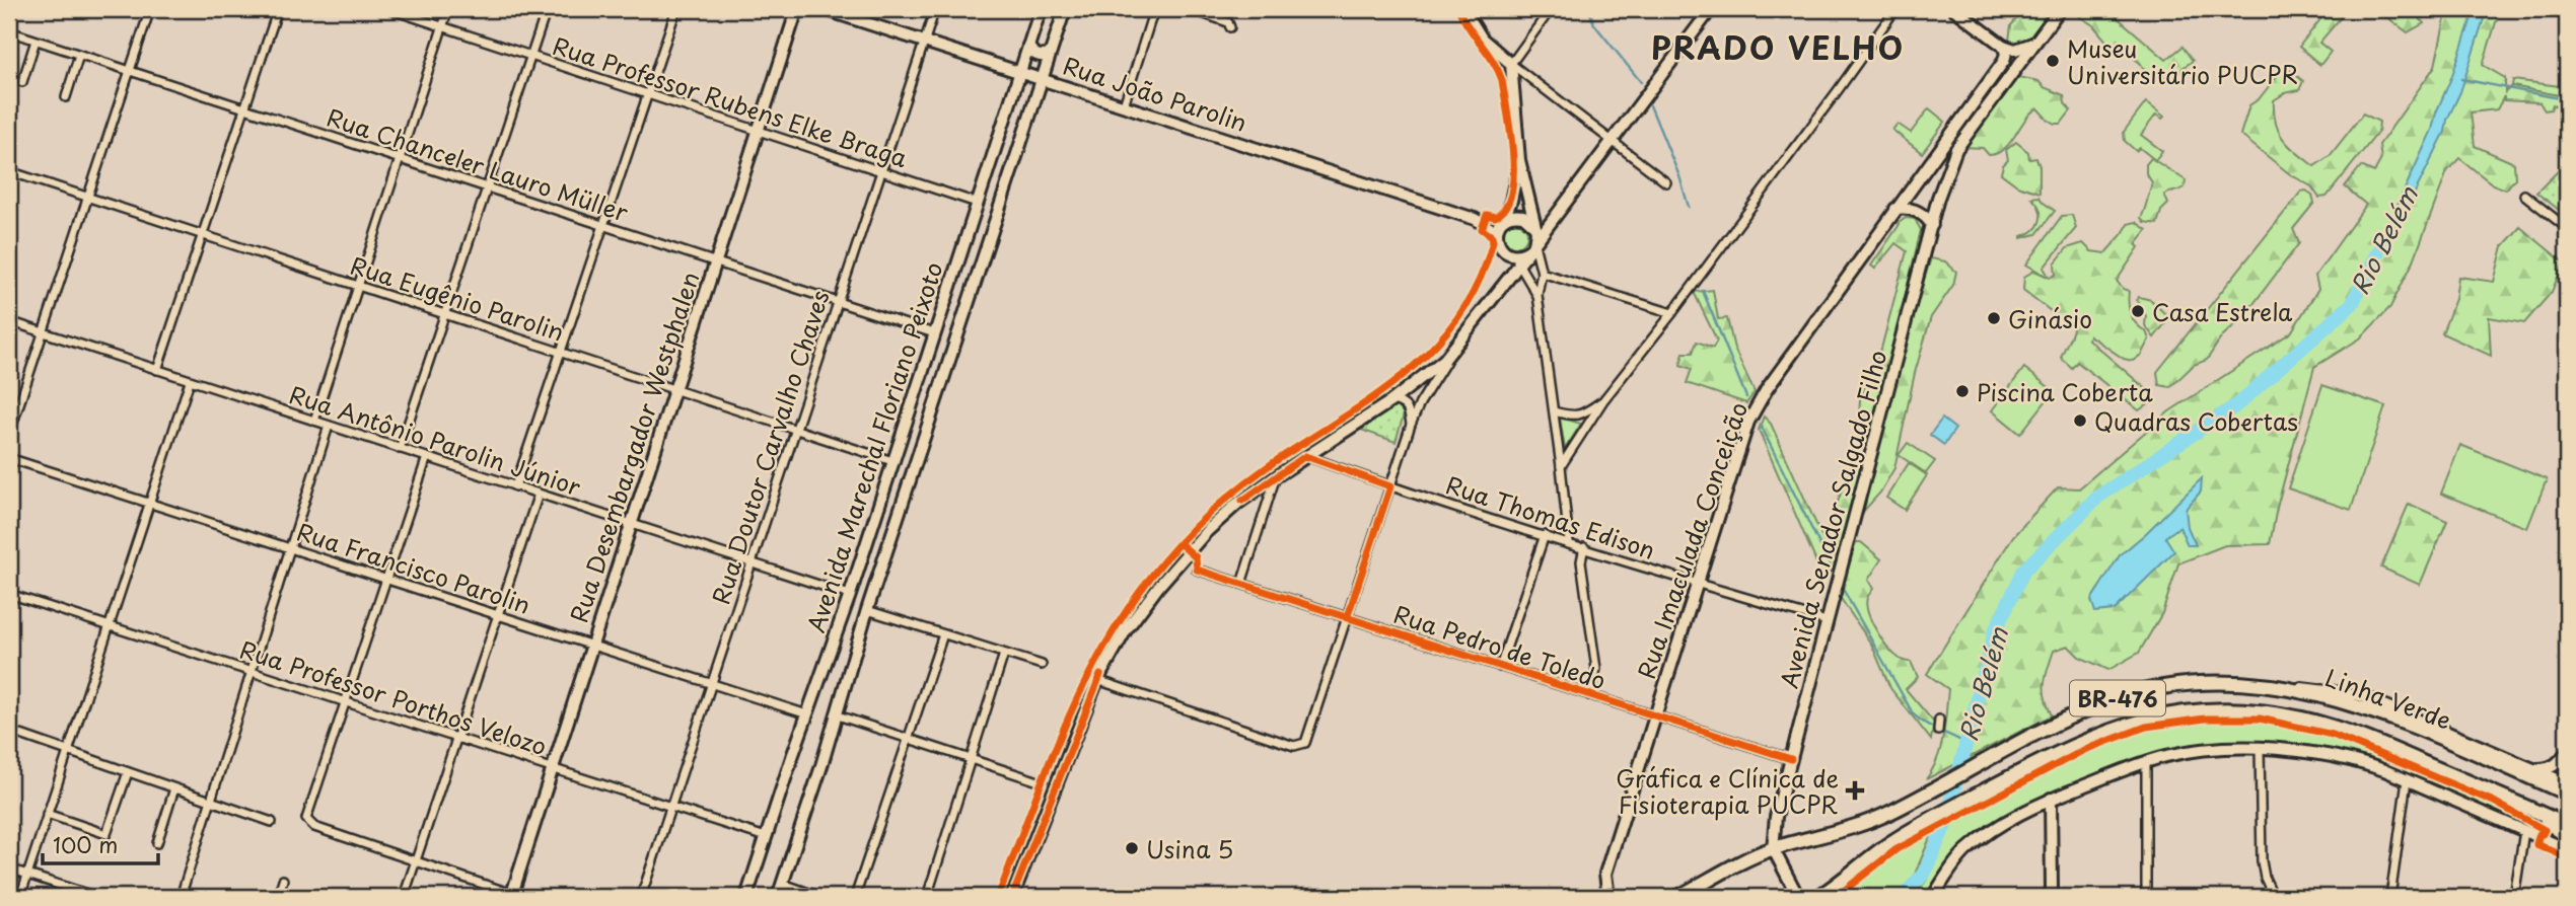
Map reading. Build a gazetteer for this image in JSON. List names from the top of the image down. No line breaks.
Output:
{"streets":{"highway":["BR-476","Linha Verde"],"main road":["Rua João Parolin","Rua Desembargador Westphalen","Avenida Marechal Floriano Peixoto","Avenida Senador Salgado Filho","Rua Imaculada Conceição"],"street":["Rua Professor Rubens Elke Braga","Rua Chanceler Lauro Müller","Rua Eugênio Parolin","Rua Antônio Parolin Júnior","Rua Doutor Carvalho Chaves","Rua Thomas Edison","Rua Francisco Parolin","Rua Pedro de Toledo","Rua Professor Porthos Velozo"]},"crossings":[["Rua João Parolin","Rua Doutor Carvalho Chaves"],["Rua João Parolin","Avenida Marechal Floriano Peixoto"],["Rua Professor Rubens Elke Braga","Rua Desembargador Westphalen"],["Rua Professor Rubens Elke Braga","Rua Doutor Carvalho Chaves"],["Rua Professor Rubens Elke Braga","Avenida Marechal Floriano Peixoto"],["Rua Chanceler Lauro Müller","Rua Desembargador Westphalen"],["Rua Chanceler Lauro Müller","Rua Doutor Carvalho Chaves"],["Rua Chanceler Lauro Müller","Avenida Marechal Floriano Peixoto"],["Rua Eugênio Parolin","Rua Desembargador Westphalen"],["Rua Eugênio Parolin","Rua Doutor Carvalho Chaves"],["Rua Eugênio Parolin","Avenida Marechal Floriano Peixoto"],["Rua Antônio Parolin Júnior","Rua Desembargador Westphalen"],["Rua Antônio Parolin Júnior","Rua Doutor Carvalho Chaves"],["Rua Antônio Parolin Júnior","Avenida Marechal Floriano Peixoto"],["Rua Desembargador Westphalen","Rua Francisco Parolin"],["Rua Desembargador Westphalen","Rua Professor Porthos Velozo"],["Rua Doutor Carvalho Chaves","Rua Francisco Parolin"],["Rua Doutor Carvalho Chaves","Rua Professor Porthos Velozo"],["Avenida Marechal Floriano Peixoto","Rua Francisco Parolin"],["Avenida Marechal Floriano Peixoto","Rua Professor Porthos Velozo"],["Rua Thomas Edison","Avenida Senador Salgado Filho"],["Rua Thomas Edison","Rua Imaculada Conceição"],["Avenida Senador Salgado Filho","Rua Pedro de Toledo"],["Avenida Senador Salgado Filho","Linha Verde"],["Rua Imaculada Conceição","Rua Pedro de Toledo"]],"districts":["PRADO VELHO"],"water":["Rio Belém"],"places":{"other":["Museu Universitário PUCPR","Casa Estrela","Ginásio","Piscina Coberta","Quadras Cobertas","Usina 5"],"health":["Gráfica e Clínica de Fisioterapia PUCPR"]},"scale_bar":"100 m"}
